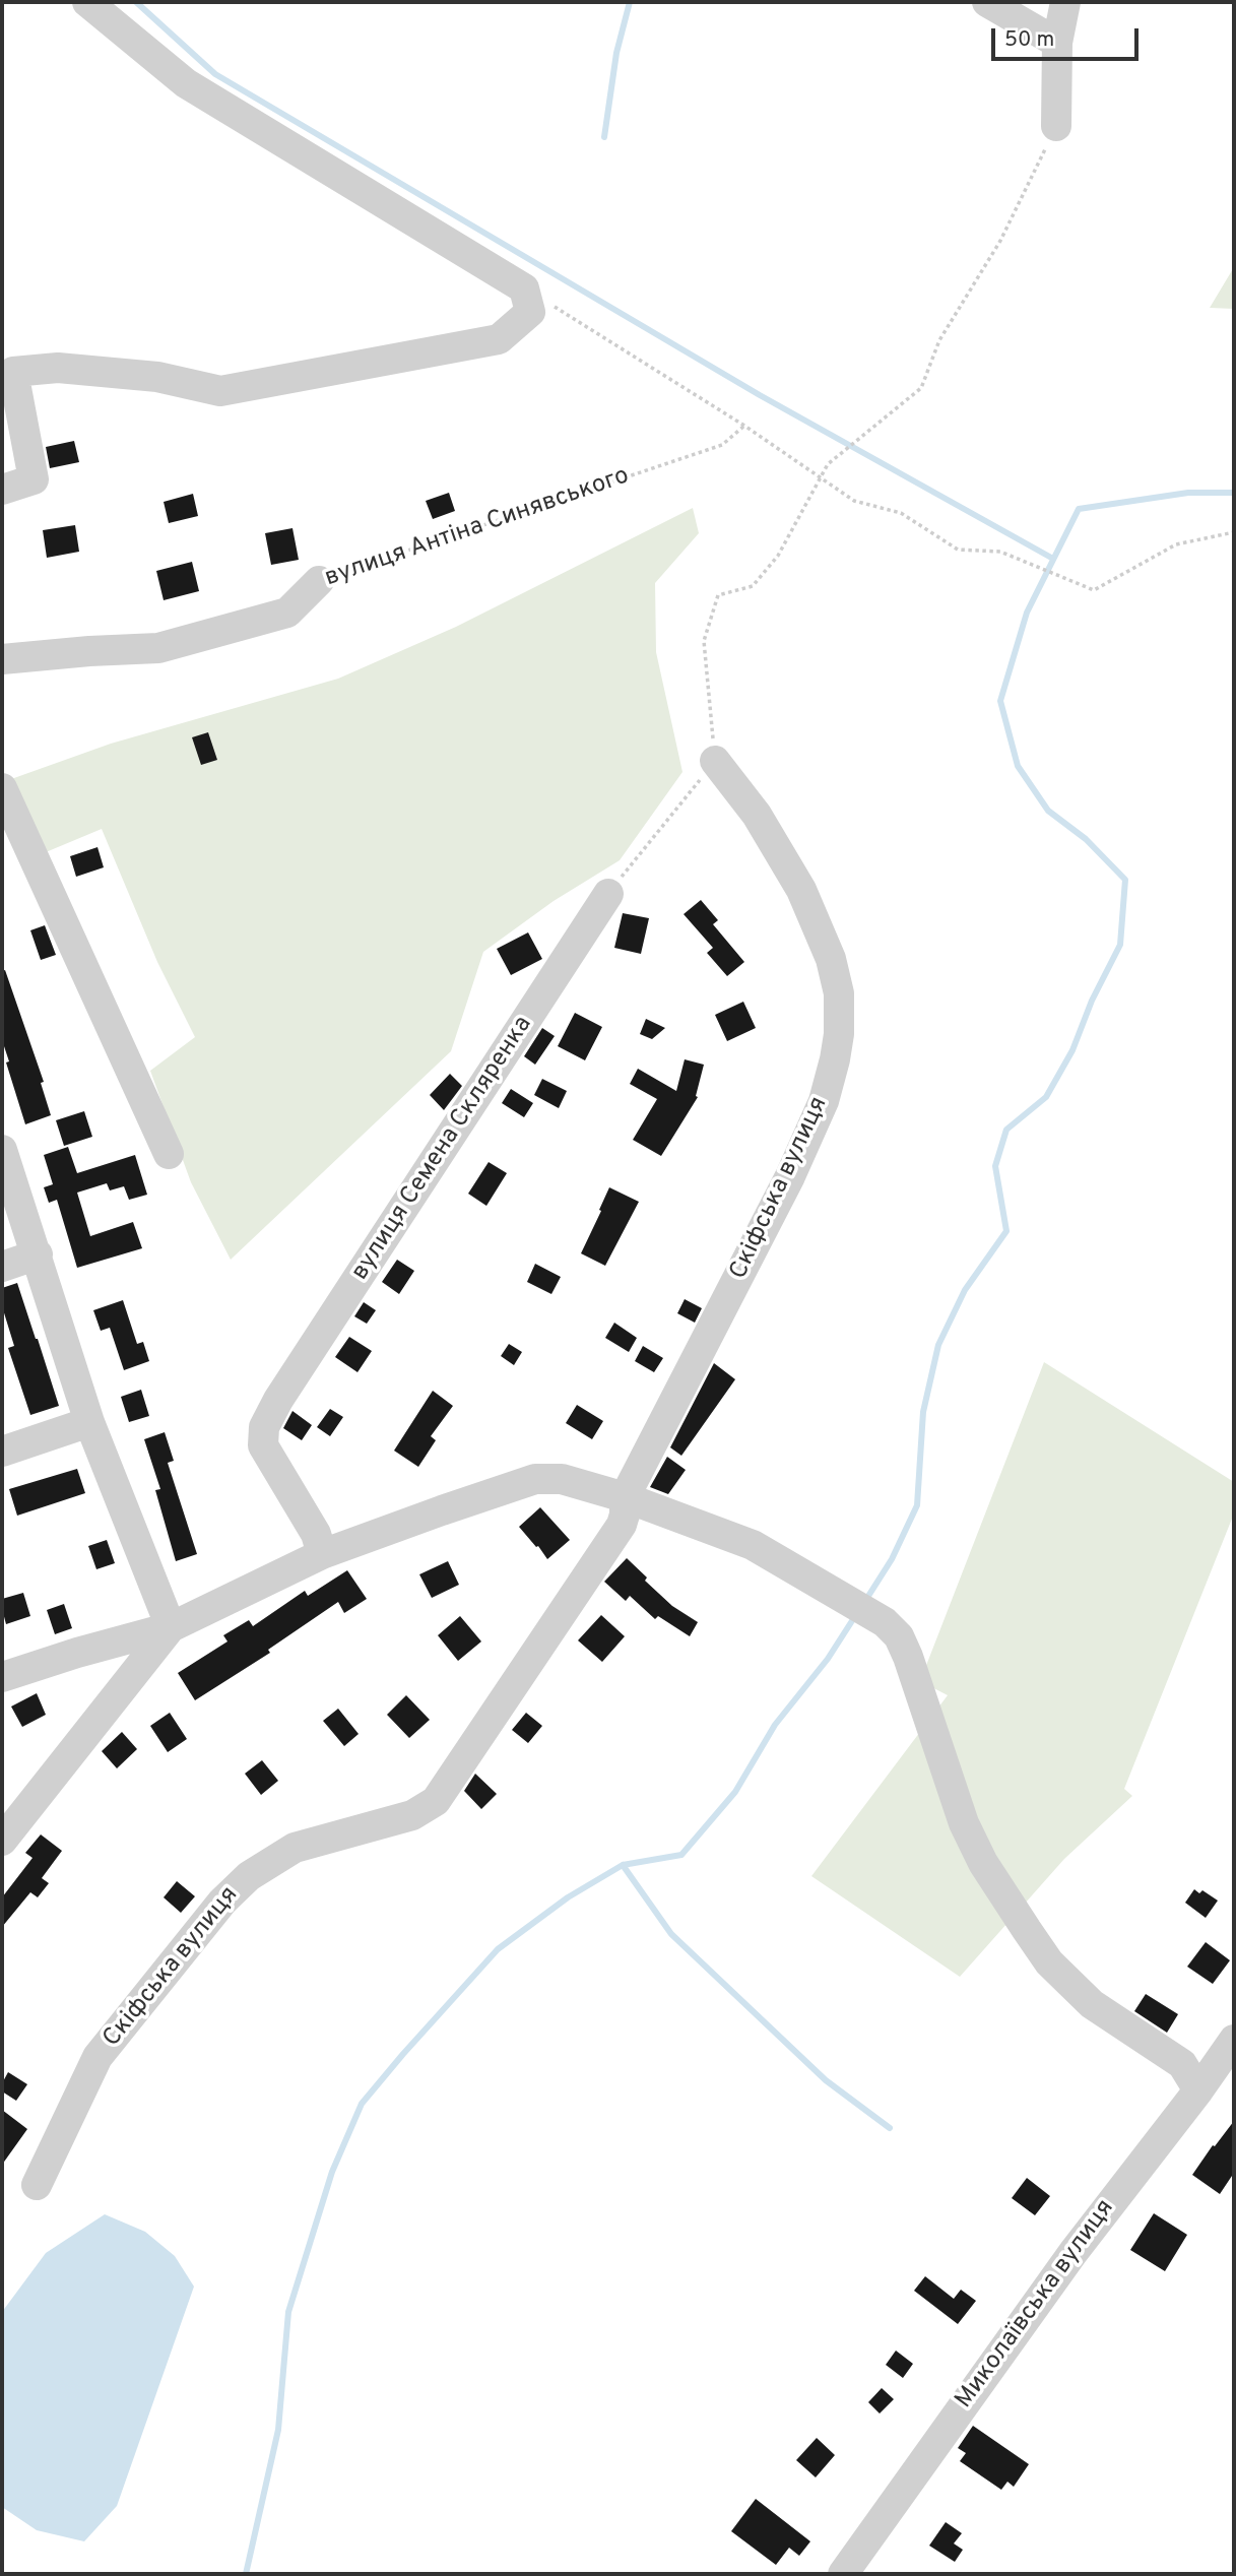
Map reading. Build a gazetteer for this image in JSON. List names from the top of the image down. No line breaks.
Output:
{"streets":{"street":["вулиця Антіна Синявського","вулиця Семена Скляренка","Скіфська вулиця","Миколаївська вулиця"]},"scale_bar":"50 m"}
